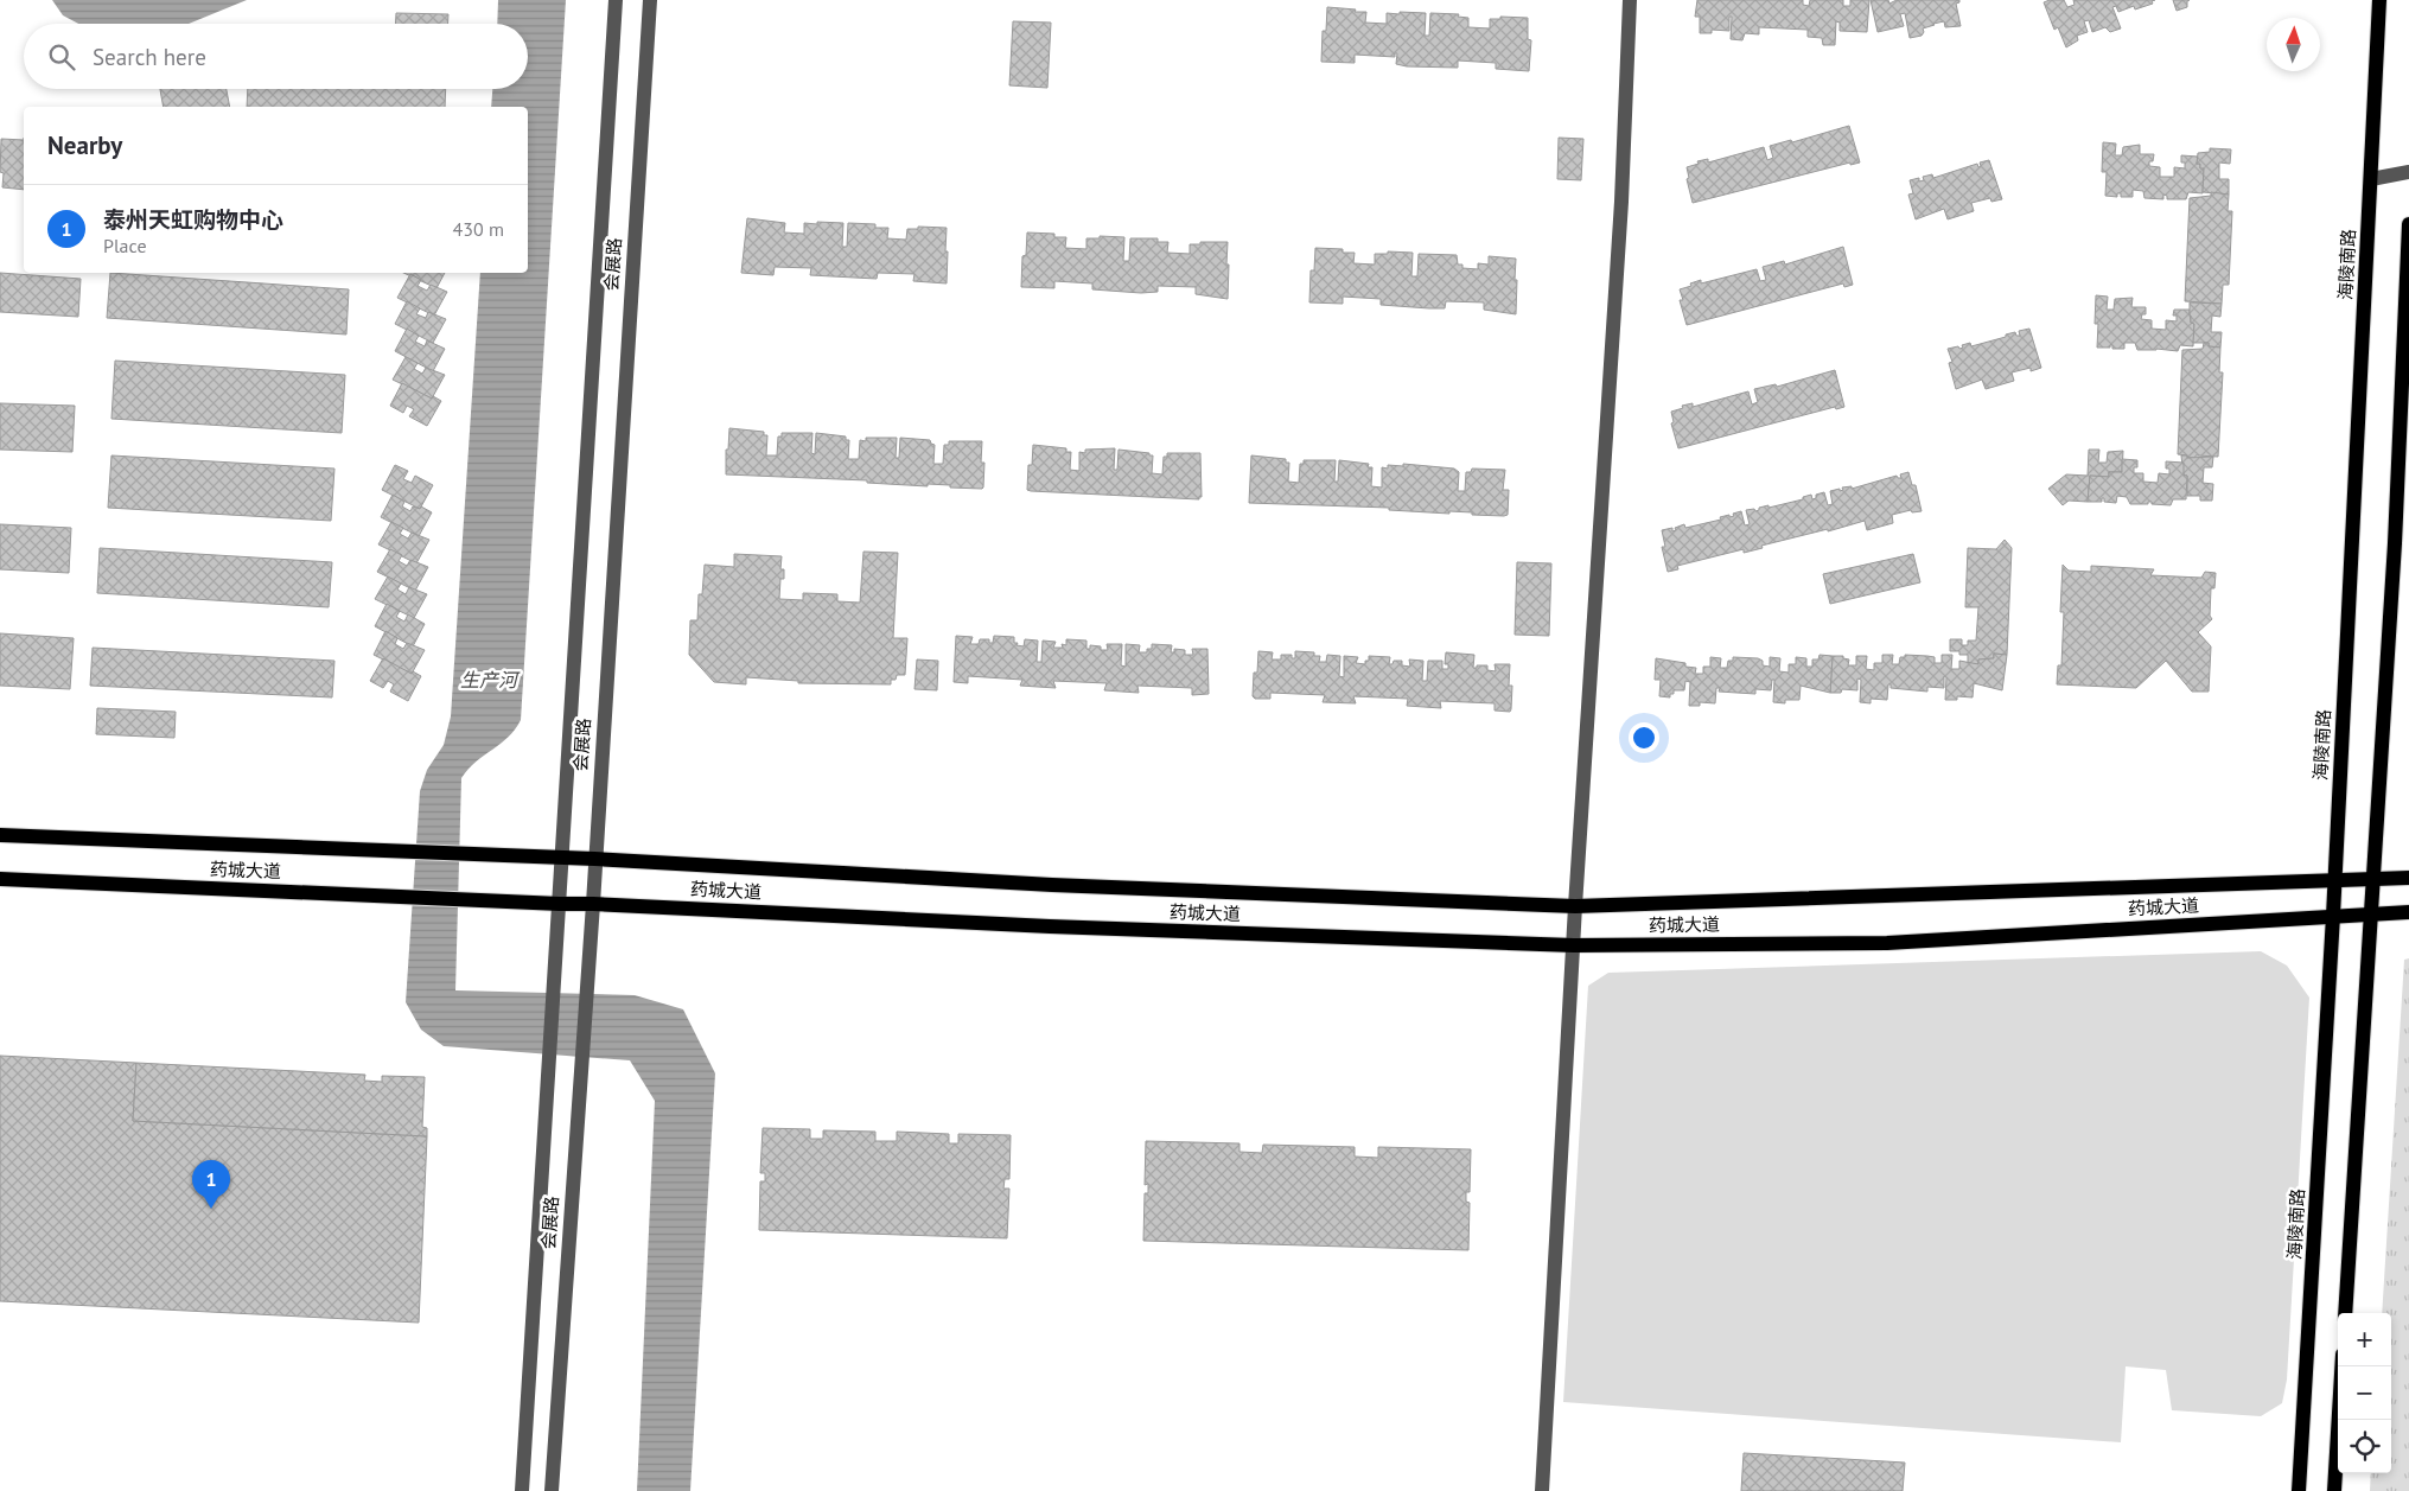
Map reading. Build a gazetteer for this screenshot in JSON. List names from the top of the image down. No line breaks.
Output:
{"streets":{"main road":["海陵南路","药城大道"],"street":["会展路"]},"crossings":[["会展路","药城大道"],["海陵南路","药城大道"]],"water":["生产河"],"north":"top","page":{"search":"Search here","heading":"Nearby","list":[{"mark":"1","name":"泰州天虹购物中心","note":"Place","value":"430 m"}],"pins":"1","map_buttons":["+","−"]}}
